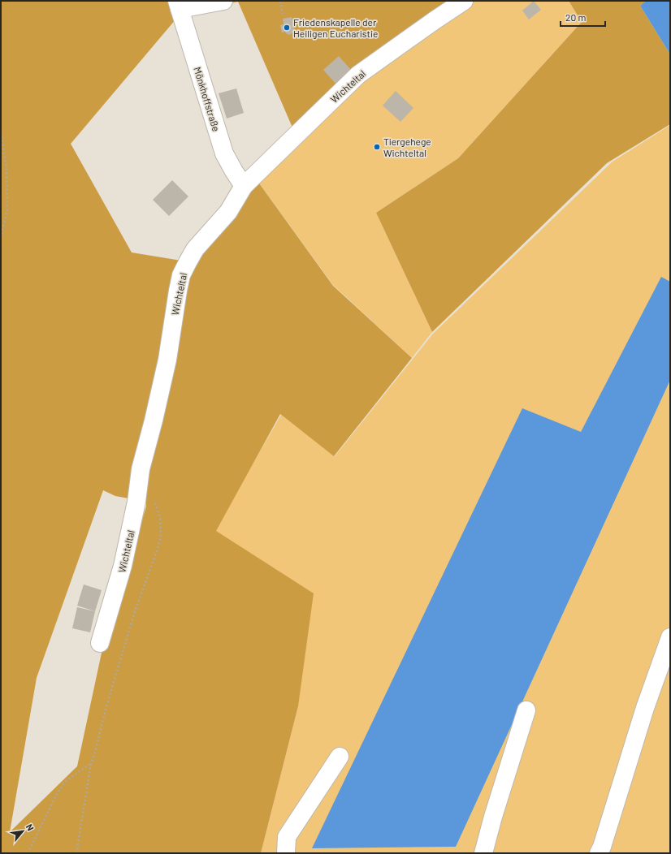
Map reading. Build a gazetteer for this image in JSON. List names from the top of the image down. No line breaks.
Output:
{"streets":{"street":["Wichteltal","Mönkhoffstraße"]},"crossings":[["Wichteltal","Mönkhoffstraße"]],"places":["Friedenskapelle der Heiligen Eucharistie","Tiergehege Wichteltal"],"scale_bar":"20 m","north":"top right"}
